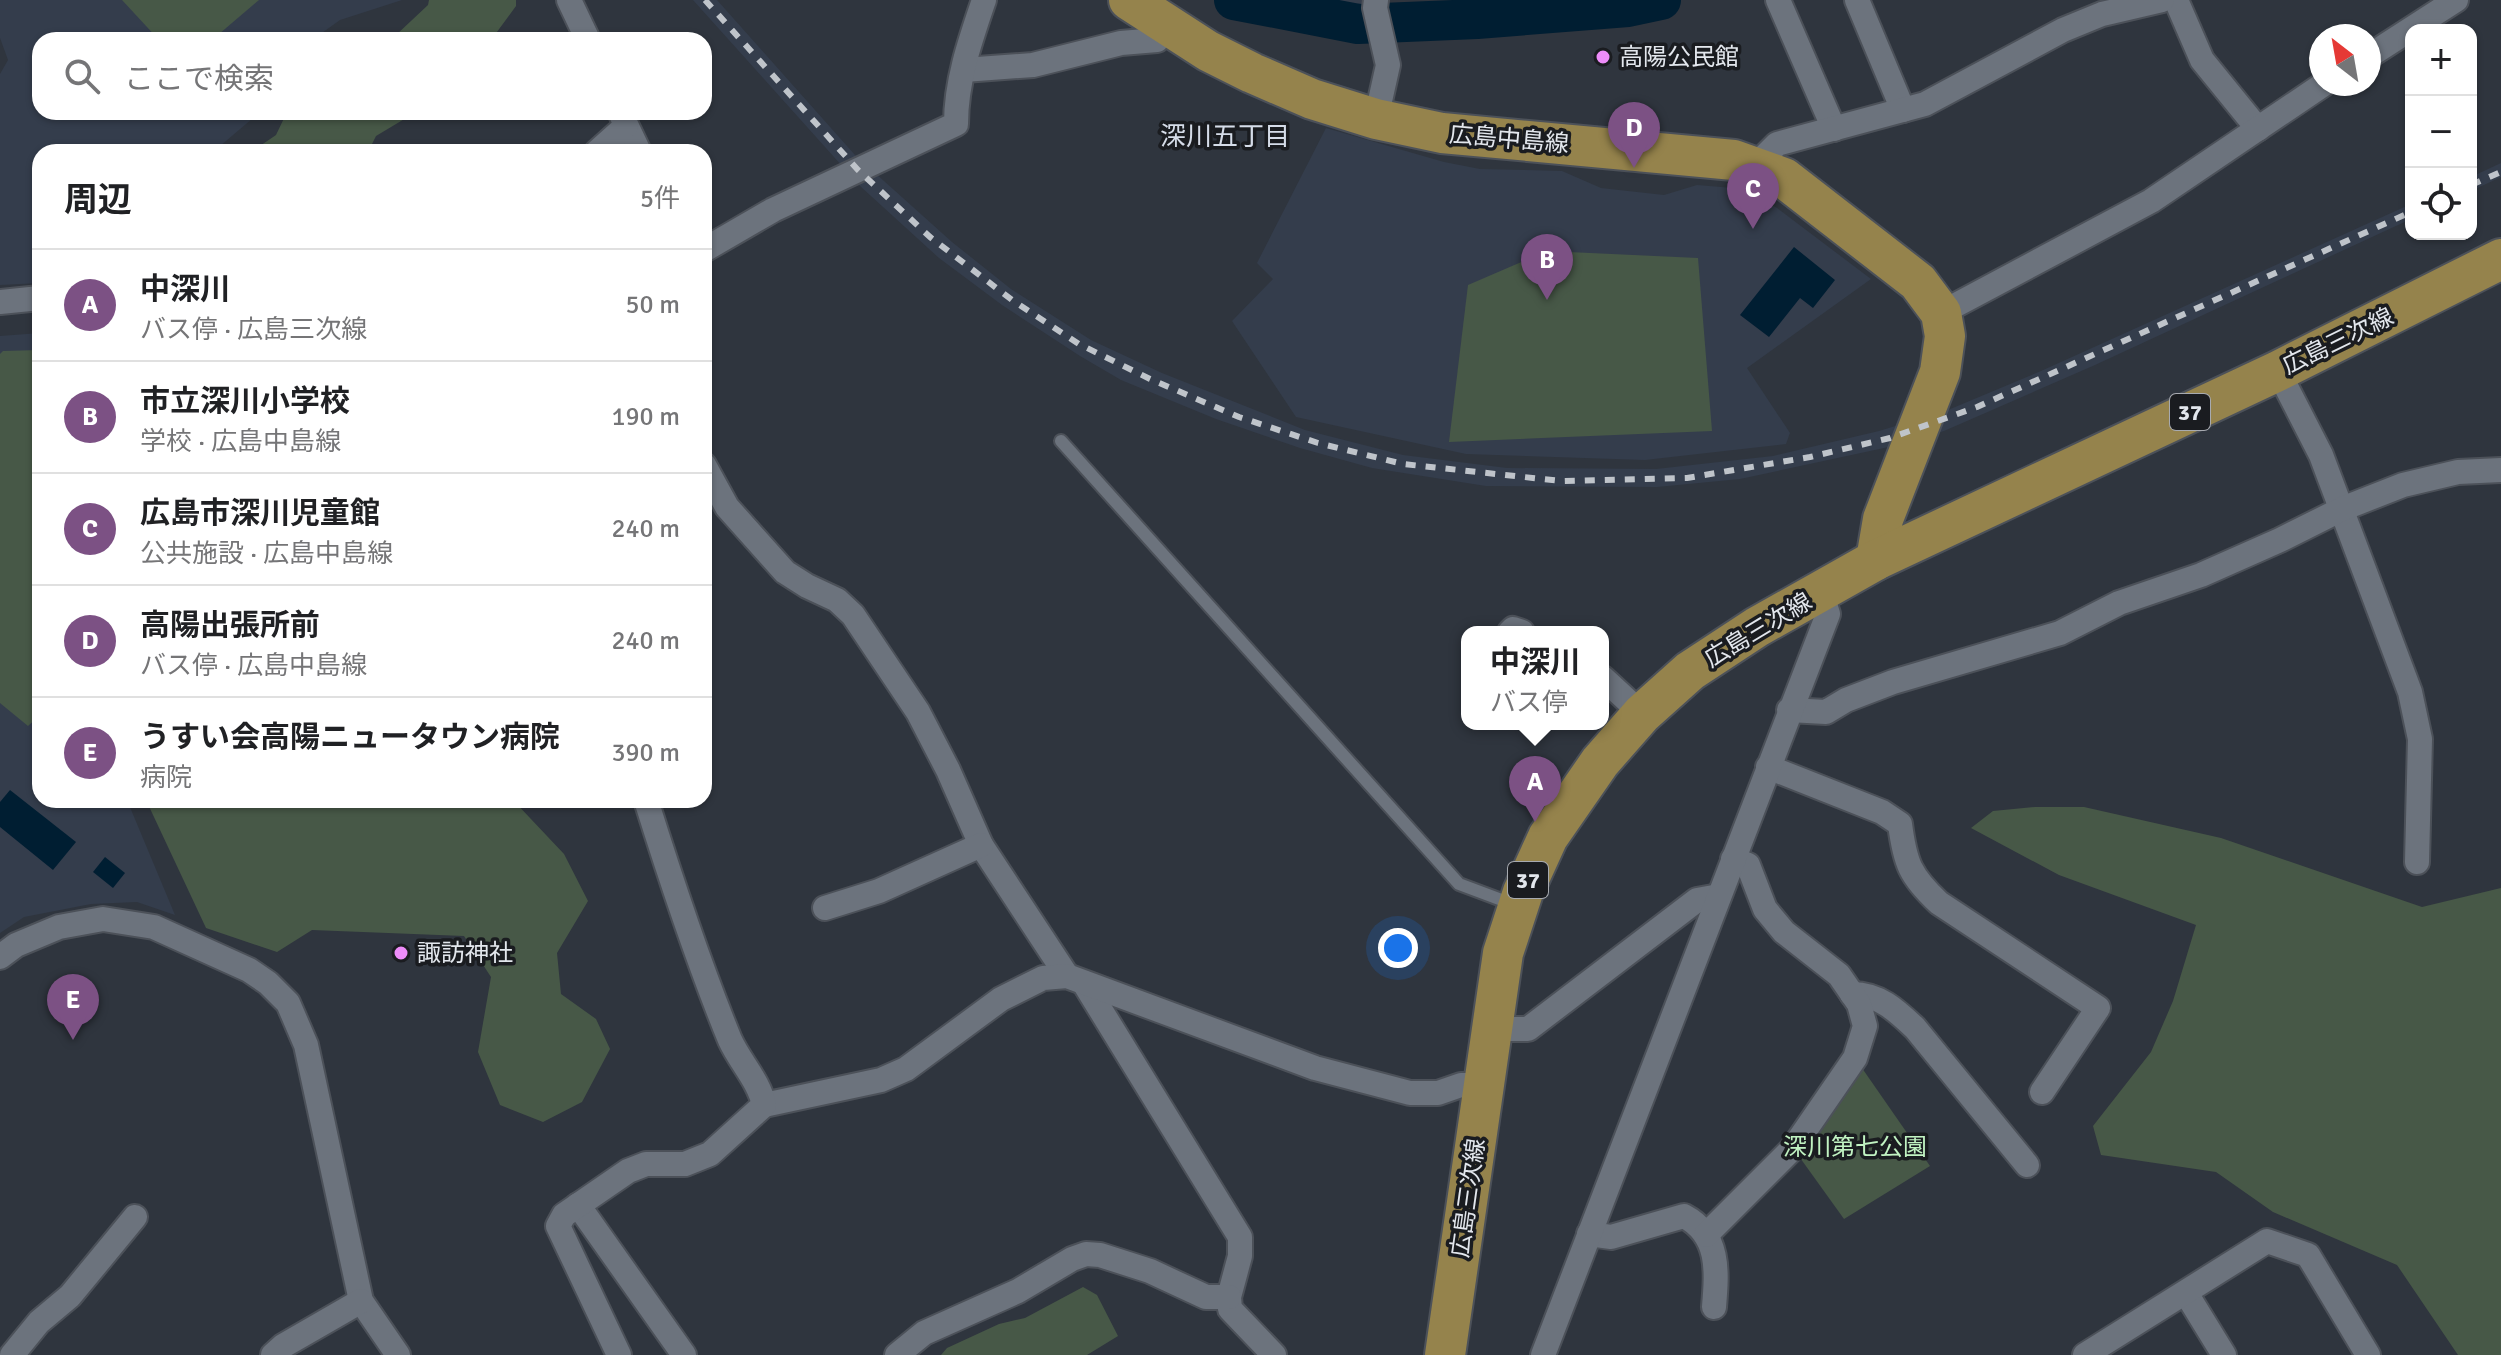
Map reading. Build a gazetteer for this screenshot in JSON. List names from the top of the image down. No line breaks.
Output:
{"streets":{"main road":["広島中島線","広島三次線","37"]},"districts":["深川五丁目"],"parks":["深川第七公園"],"places":["高陽公民館","諏訪神社"],"north":"top left","page":{"map_buttons":["+","−"],"search":"ここで検索","pins":["D","C","B","A","E"],"heading":["周辺","5件"],"list":[{"mark":"A","name":"中深川","note":"バス停 · 広島三次線","value":"50 m"},{"mark":"B","name":"市立深川小学校","note":"学校 · 広島中島線","value":"190 m"},{"mark":"C","name":"広島市深川児童館","note":"公共施設 · 広島中島線","value":"240 m"},{"mark":"D","name":"高陽出張所前","note":"バス停 · 広島中島線","value":"240 m"},{"mark":"E","name":"うすい会高陽ニュータウン病院","note":"病院","value":"390 m"}],"popup":["中深川","バス停"]}}
